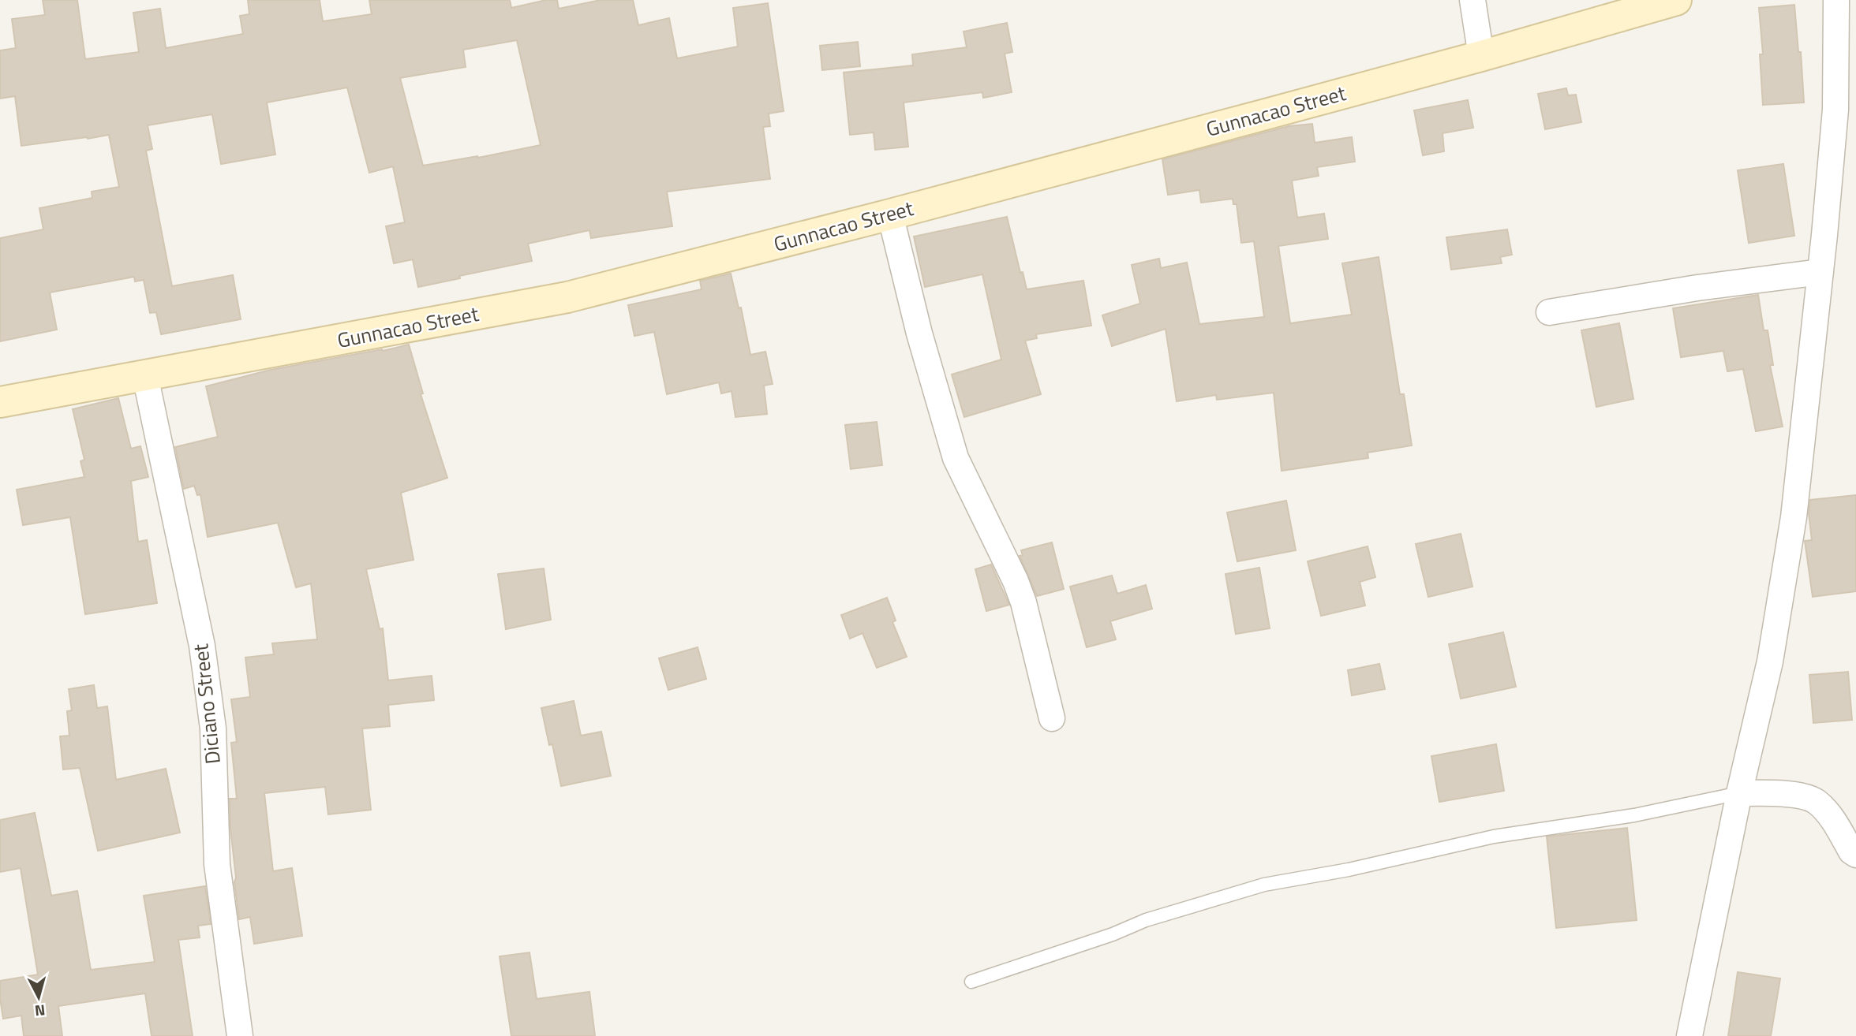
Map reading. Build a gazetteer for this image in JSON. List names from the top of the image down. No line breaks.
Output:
{"streets":{"street":["Gunnacao Street","Diciano Street"]},"crossings":[["Gunnacao Street","Diciano Street"]],"north":"bottom"}
